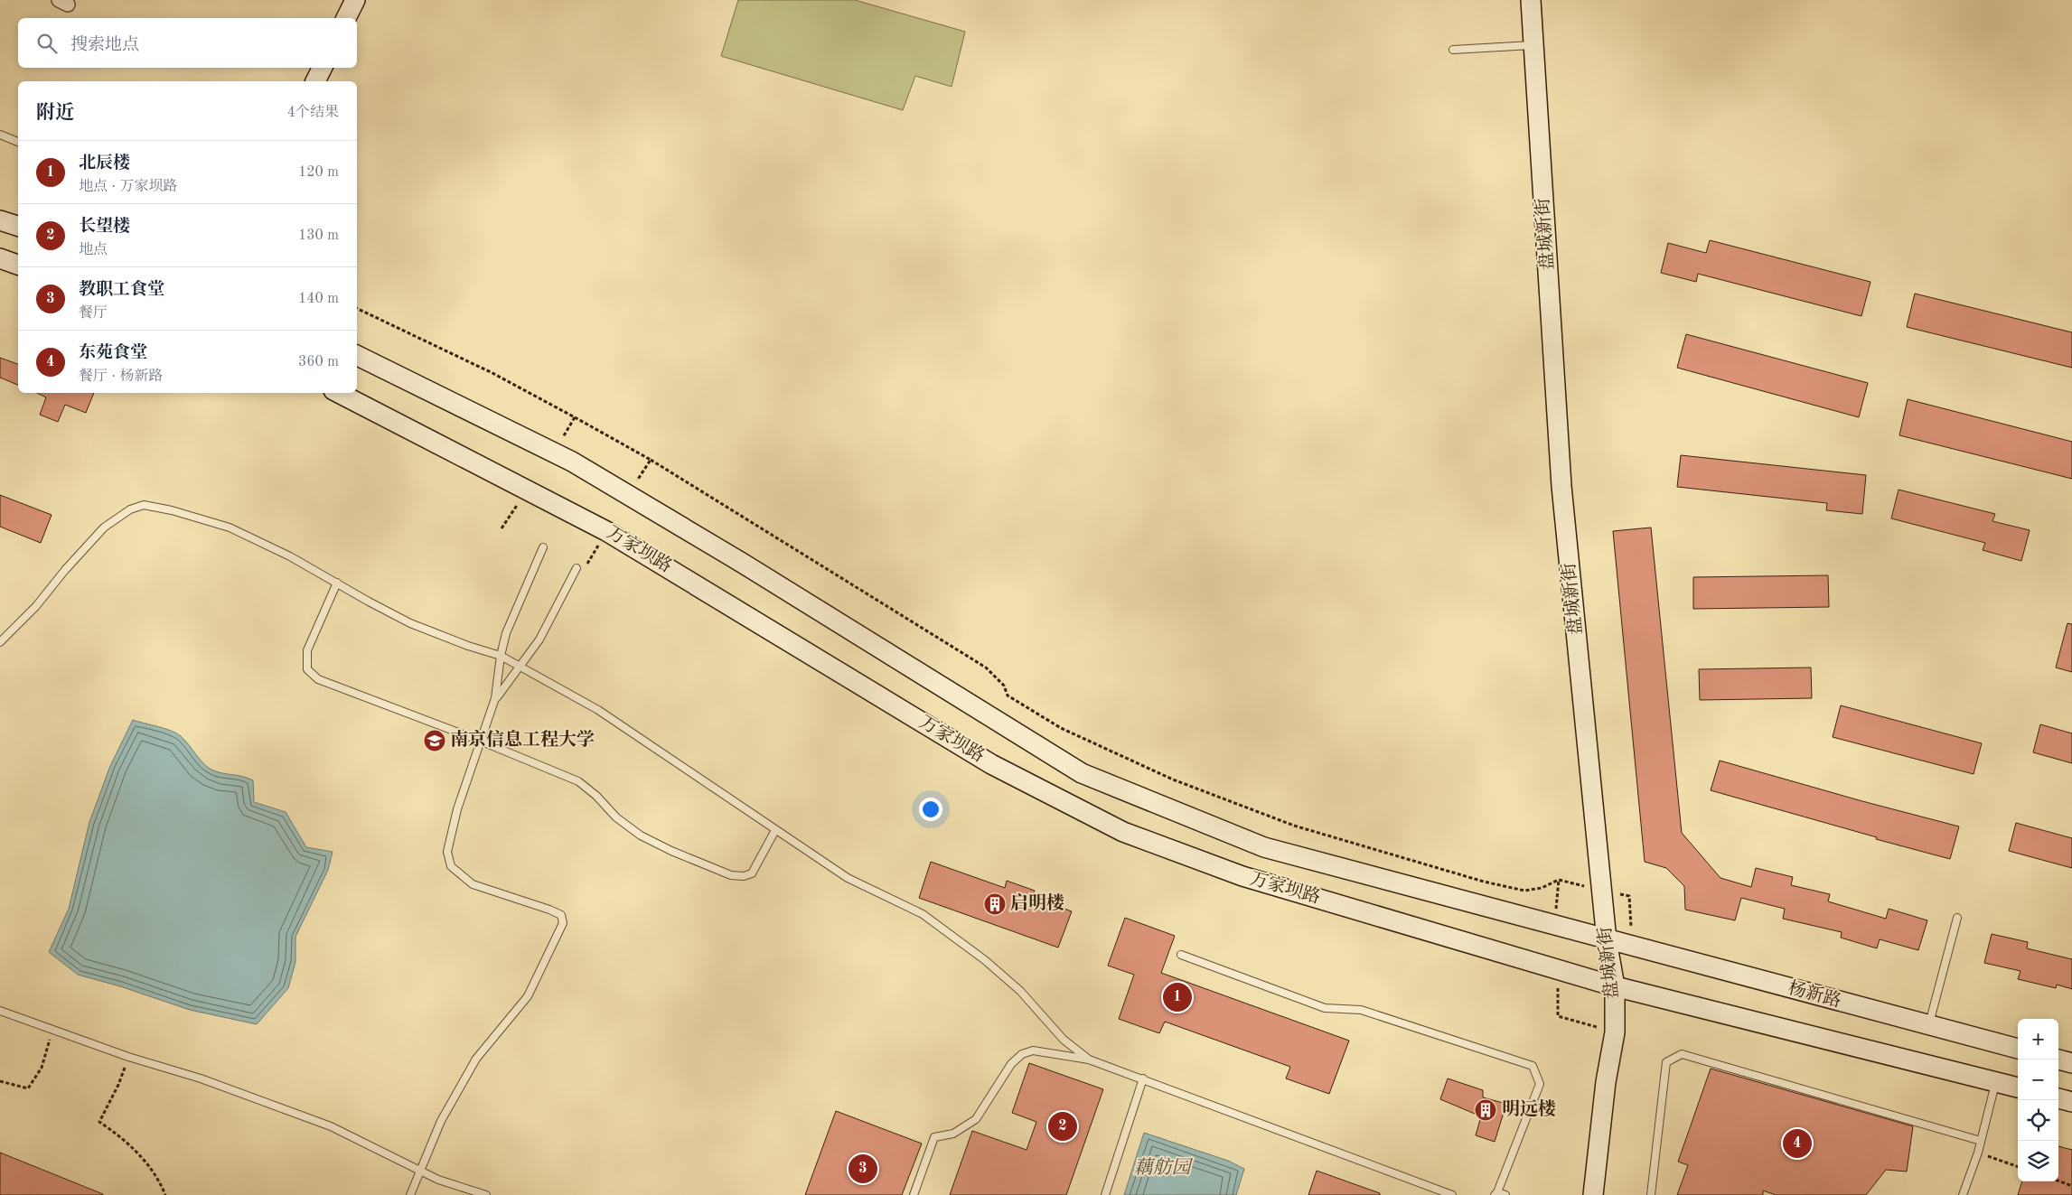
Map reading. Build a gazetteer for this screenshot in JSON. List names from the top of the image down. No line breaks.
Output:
{"streets":{"main road":["盘城新街","万家坝路","杨新路"]},"crossings":[["盘城新街","万家坝路"],["盘城新街","杨新路"],["万家坝路","杨新路"]],"water":["藕舫园"],"places":{"school or university":["南京信息工程大学"],"building":["启明楼","明远楼"]},"page":{"search":"搜索地点","heading":["附近","4个结果"],"list":[{"mark":"1","name":"北辰楼","note":"地点 · 万家坝路","value":"120 m"},{"mark":"2","name":"长望楼","note":"地点","value":"130 m"},{"mark":"3","name":"教职工食堂","note":"餐厅","value":"140 m"},{"mark":"4","name":"东苑食堂","note":"餐厅 · 杨新路","value":"360 m"}],"pins":["1","2","4","3"],"map_buttons":["+","−"]}}
